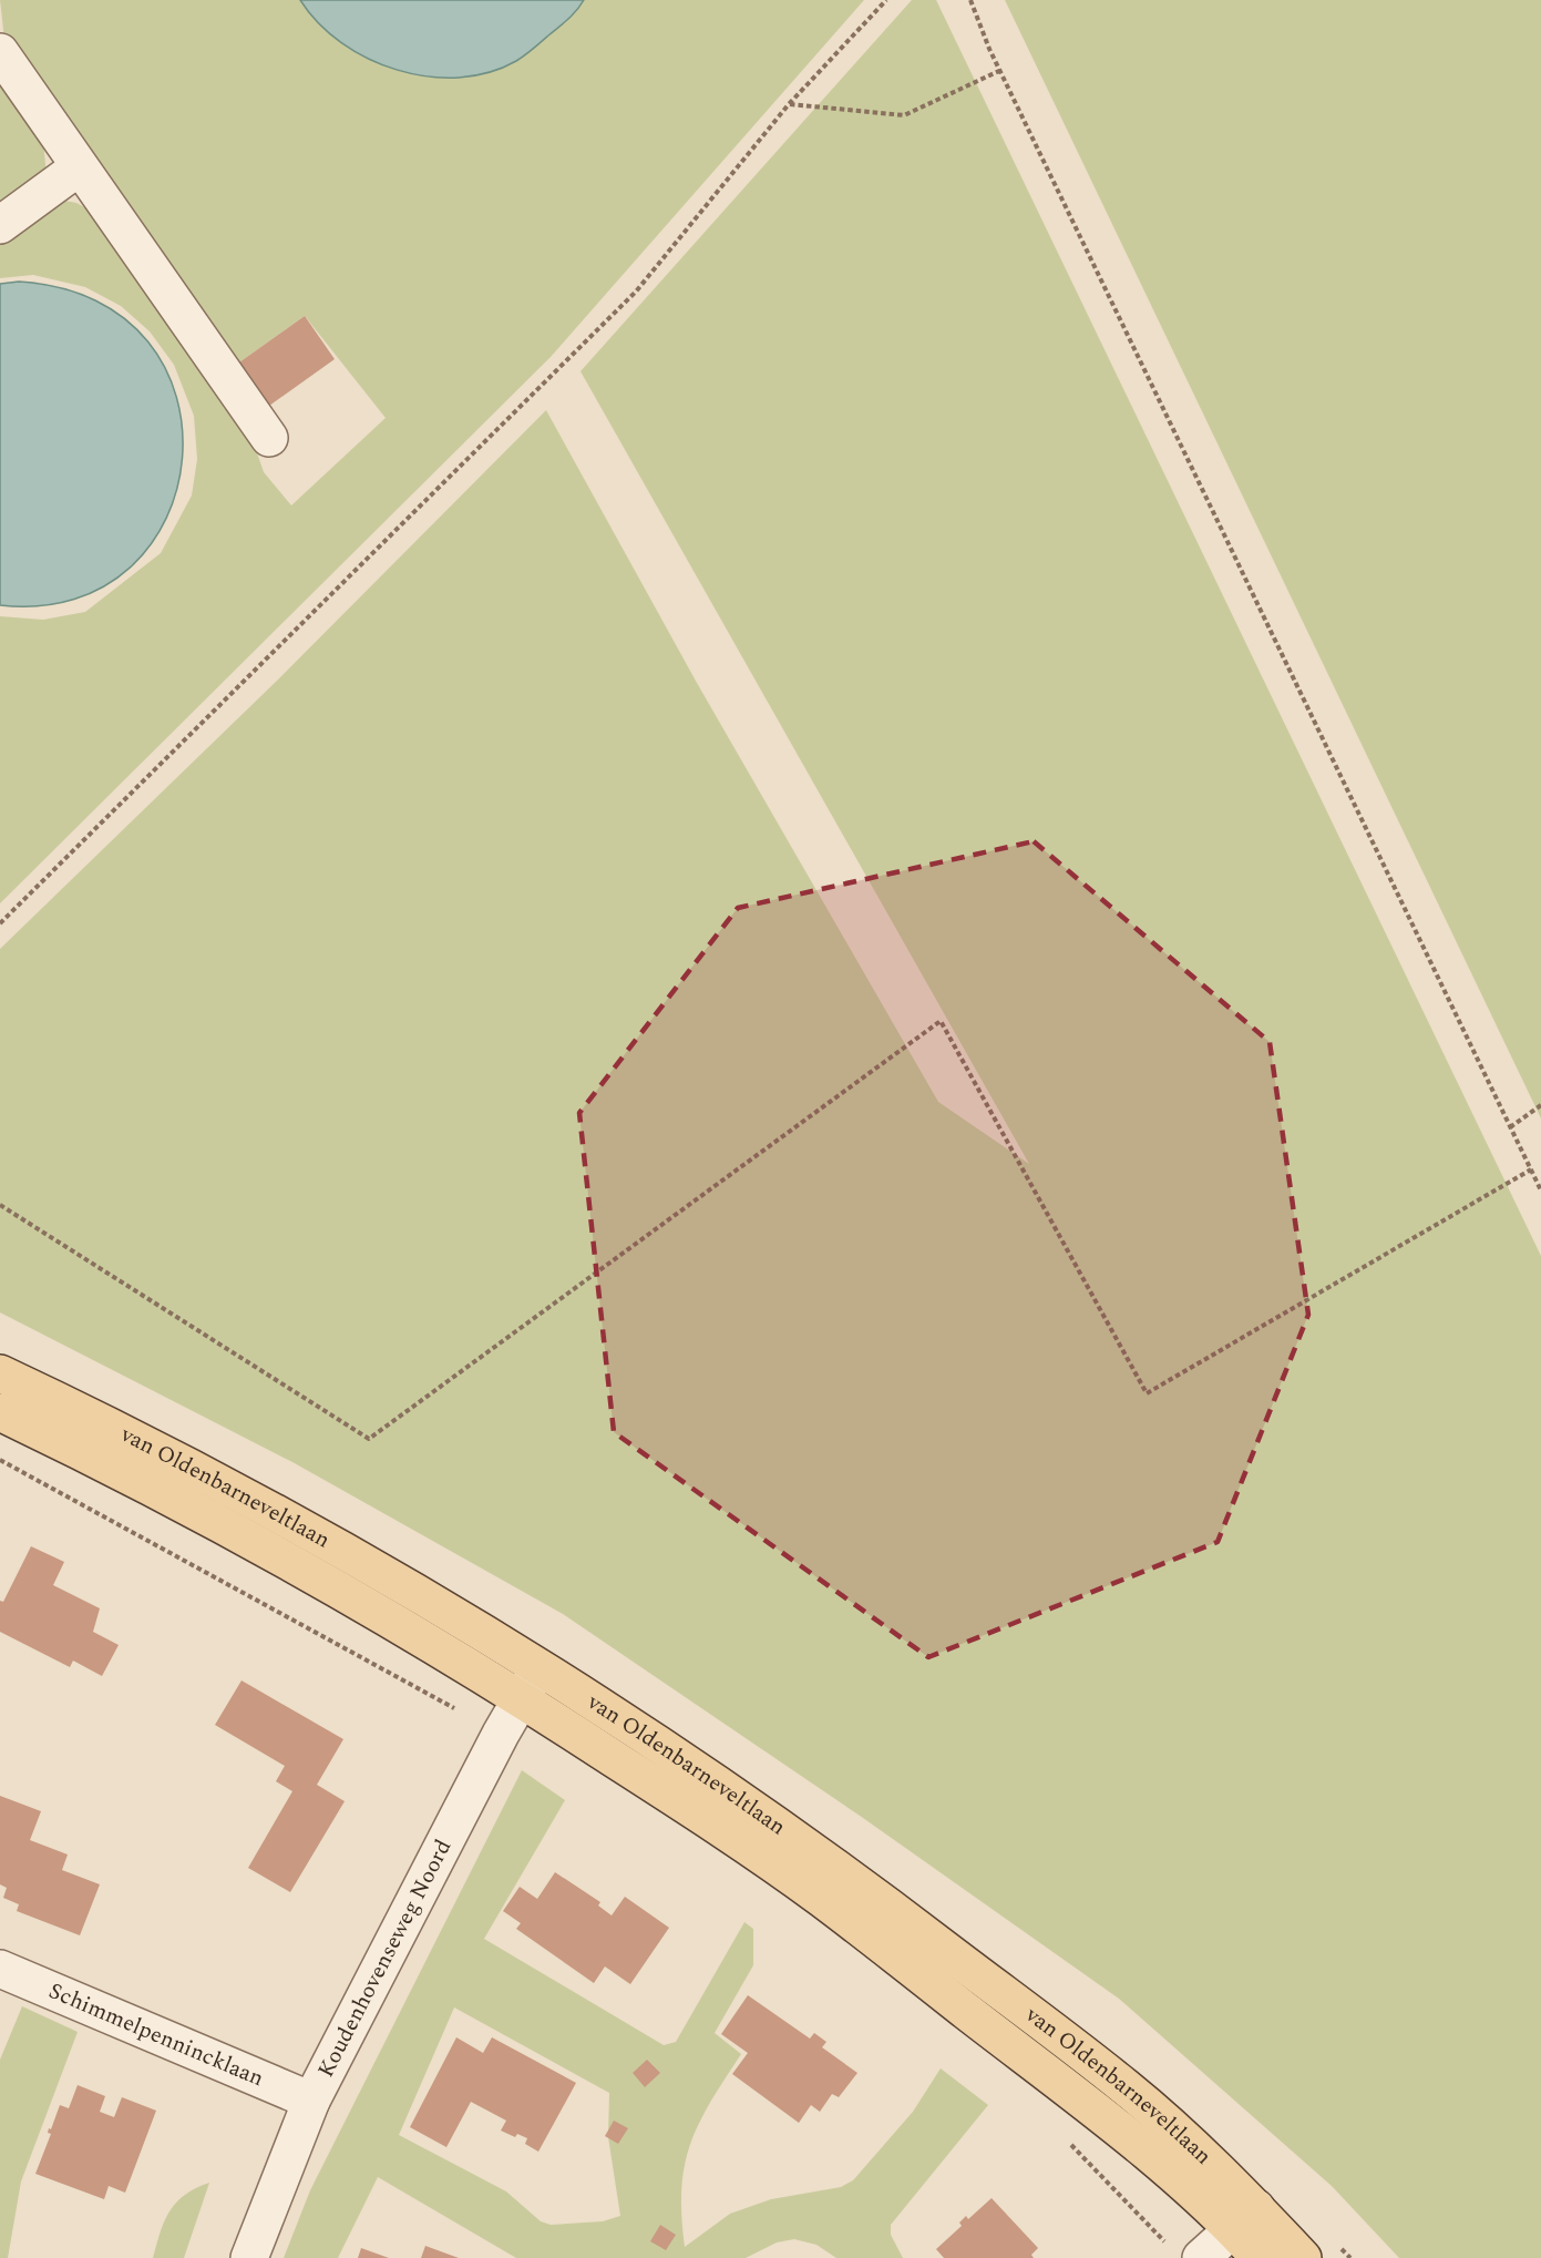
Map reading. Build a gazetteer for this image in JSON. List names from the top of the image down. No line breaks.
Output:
{"streets":{"main road":["van Oldenbarneveltlaan"],"street":["Koudenhovenseweg Noord","Schimmelpennincklaan"]},"crossings":[["van Oldenbarneveltlaan","Koudenhovenseweg Noord"],["Koudenhovenseweg Noord","Schimmelpennincklaan"]]}
